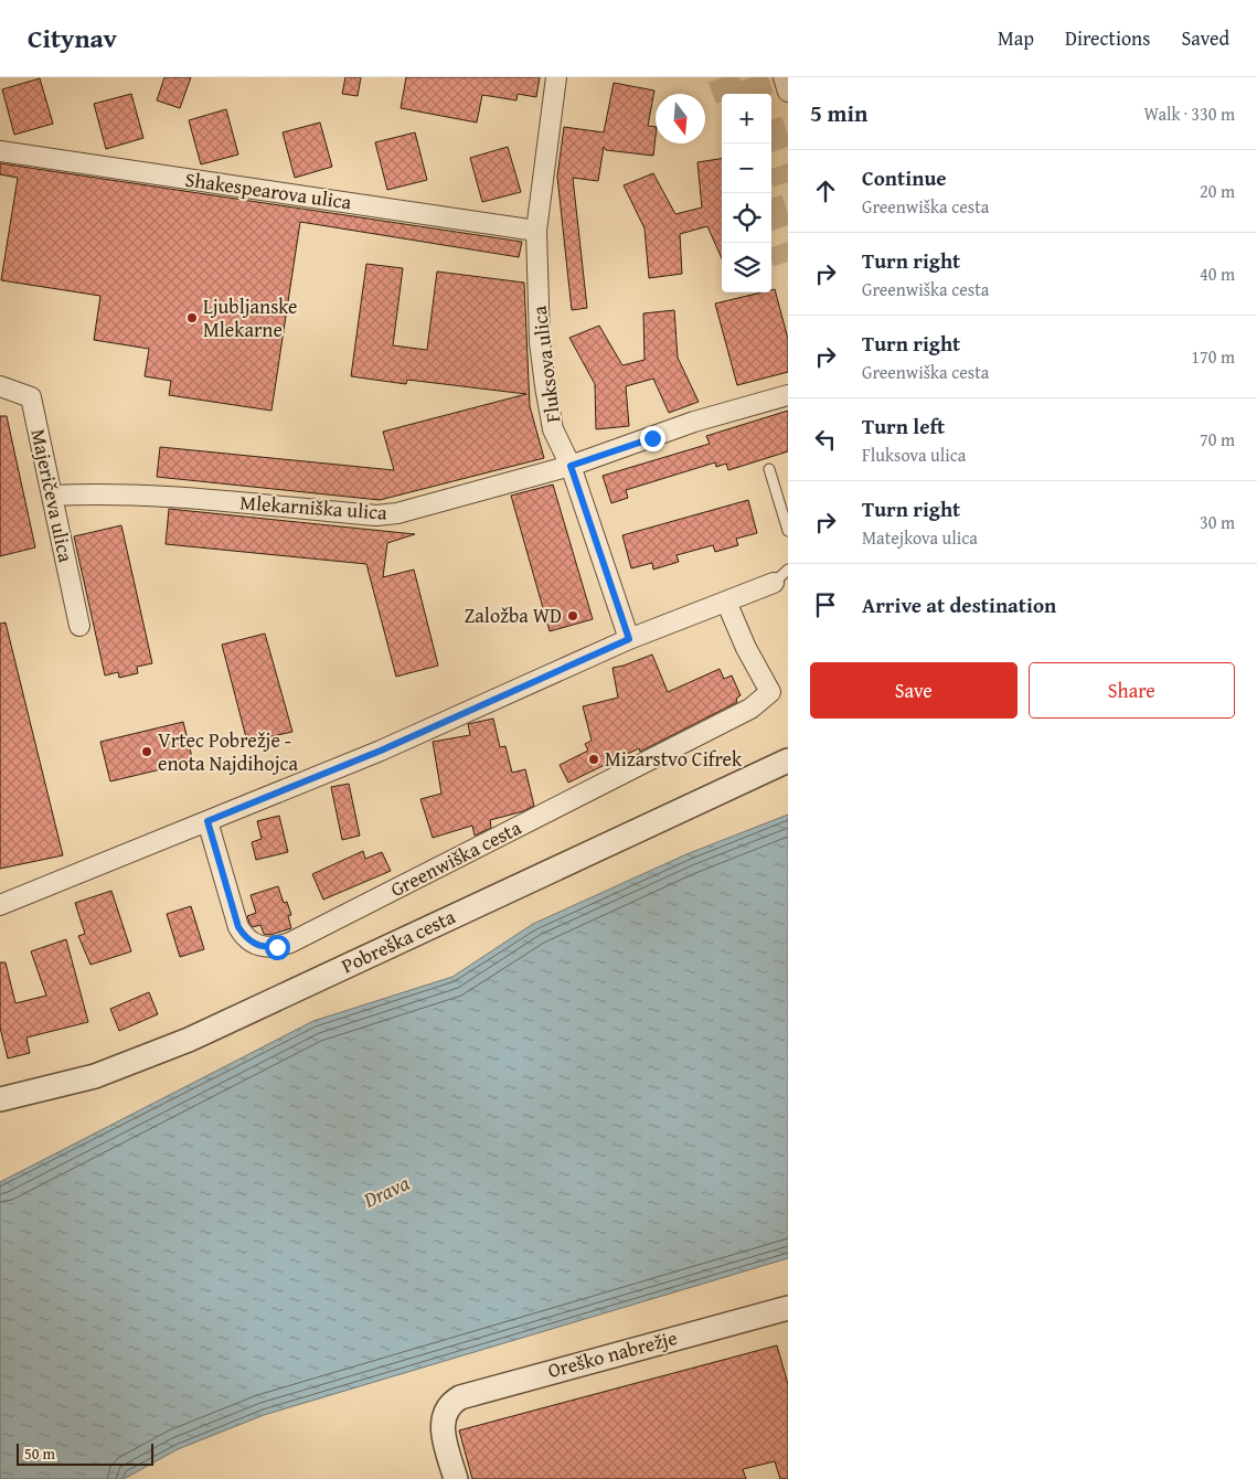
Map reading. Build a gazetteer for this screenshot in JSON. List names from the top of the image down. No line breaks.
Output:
{"streets":{"street":["Shakespearova ulica","Fluksova ulica","Majeričeva ulica","Mlekarniška ulica","Greenwiška cesta","Pobreška cesta","Oreško nabrežje"]},"crossings":[["Shakespearova ulica","Fluksova ulica"],["Fluksova ulica","Mlekarniška ulica"],["Majeričeva ulica","Mlekarniška ulica"]],"water":["Drava"],"places":["Ljubljanske Mlekarne","Založba WD","Vrtec Pobrežje - enota Najdihojca","Mizarstvo Cifrek"],"scale_bar":"50 m","north":"bottom","page":{"header":"Citynav","nav":["Map","Directions","Saved"],"heading":["5 min","Walk · 330 m"],"map_buttons":["+","−"],"list":[["Continue","Greenwiška cesta","20 m"],["Turn right","Greenwiška cesta","40 m"],["Turn right","Greenwiška cesta","170 m"],["Turn left","Fluksova ulica","70 m"],["Turn right","Matejkova ulica","30 m"],"Arrive at destination"],"buttons":["Save","Share"],"scale":"50 m"}}
